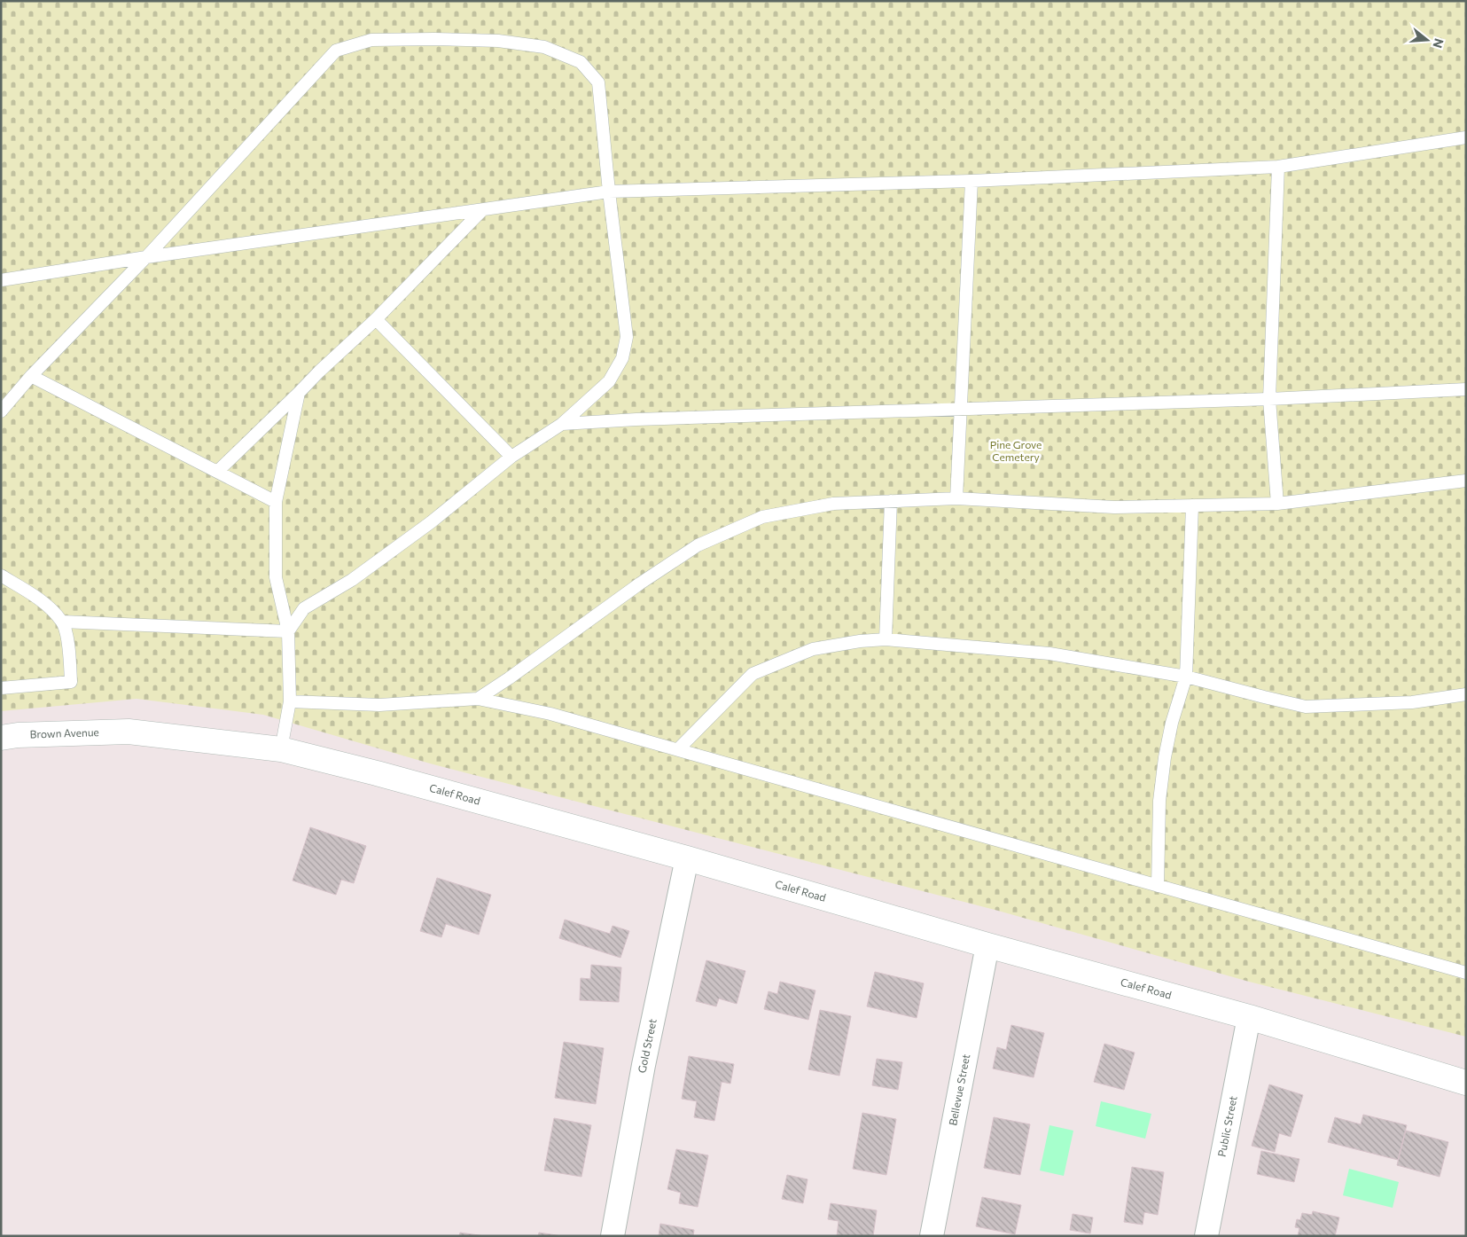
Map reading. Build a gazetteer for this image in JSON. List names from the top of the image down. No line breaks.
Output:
{"streets":{"main road":["Brown Avenue","Calef Road"],"street":["Gold Street","Bellevue Street","Public Street"]},"crossings":[["Brown Avenue","Calef Road"],["Calef Road","Gold Street"],["Calef Road","Bellevue Street"],["Calef Road","Public Street"]],"parks":["Pine Grove Cemetery"],"north":"right"}
